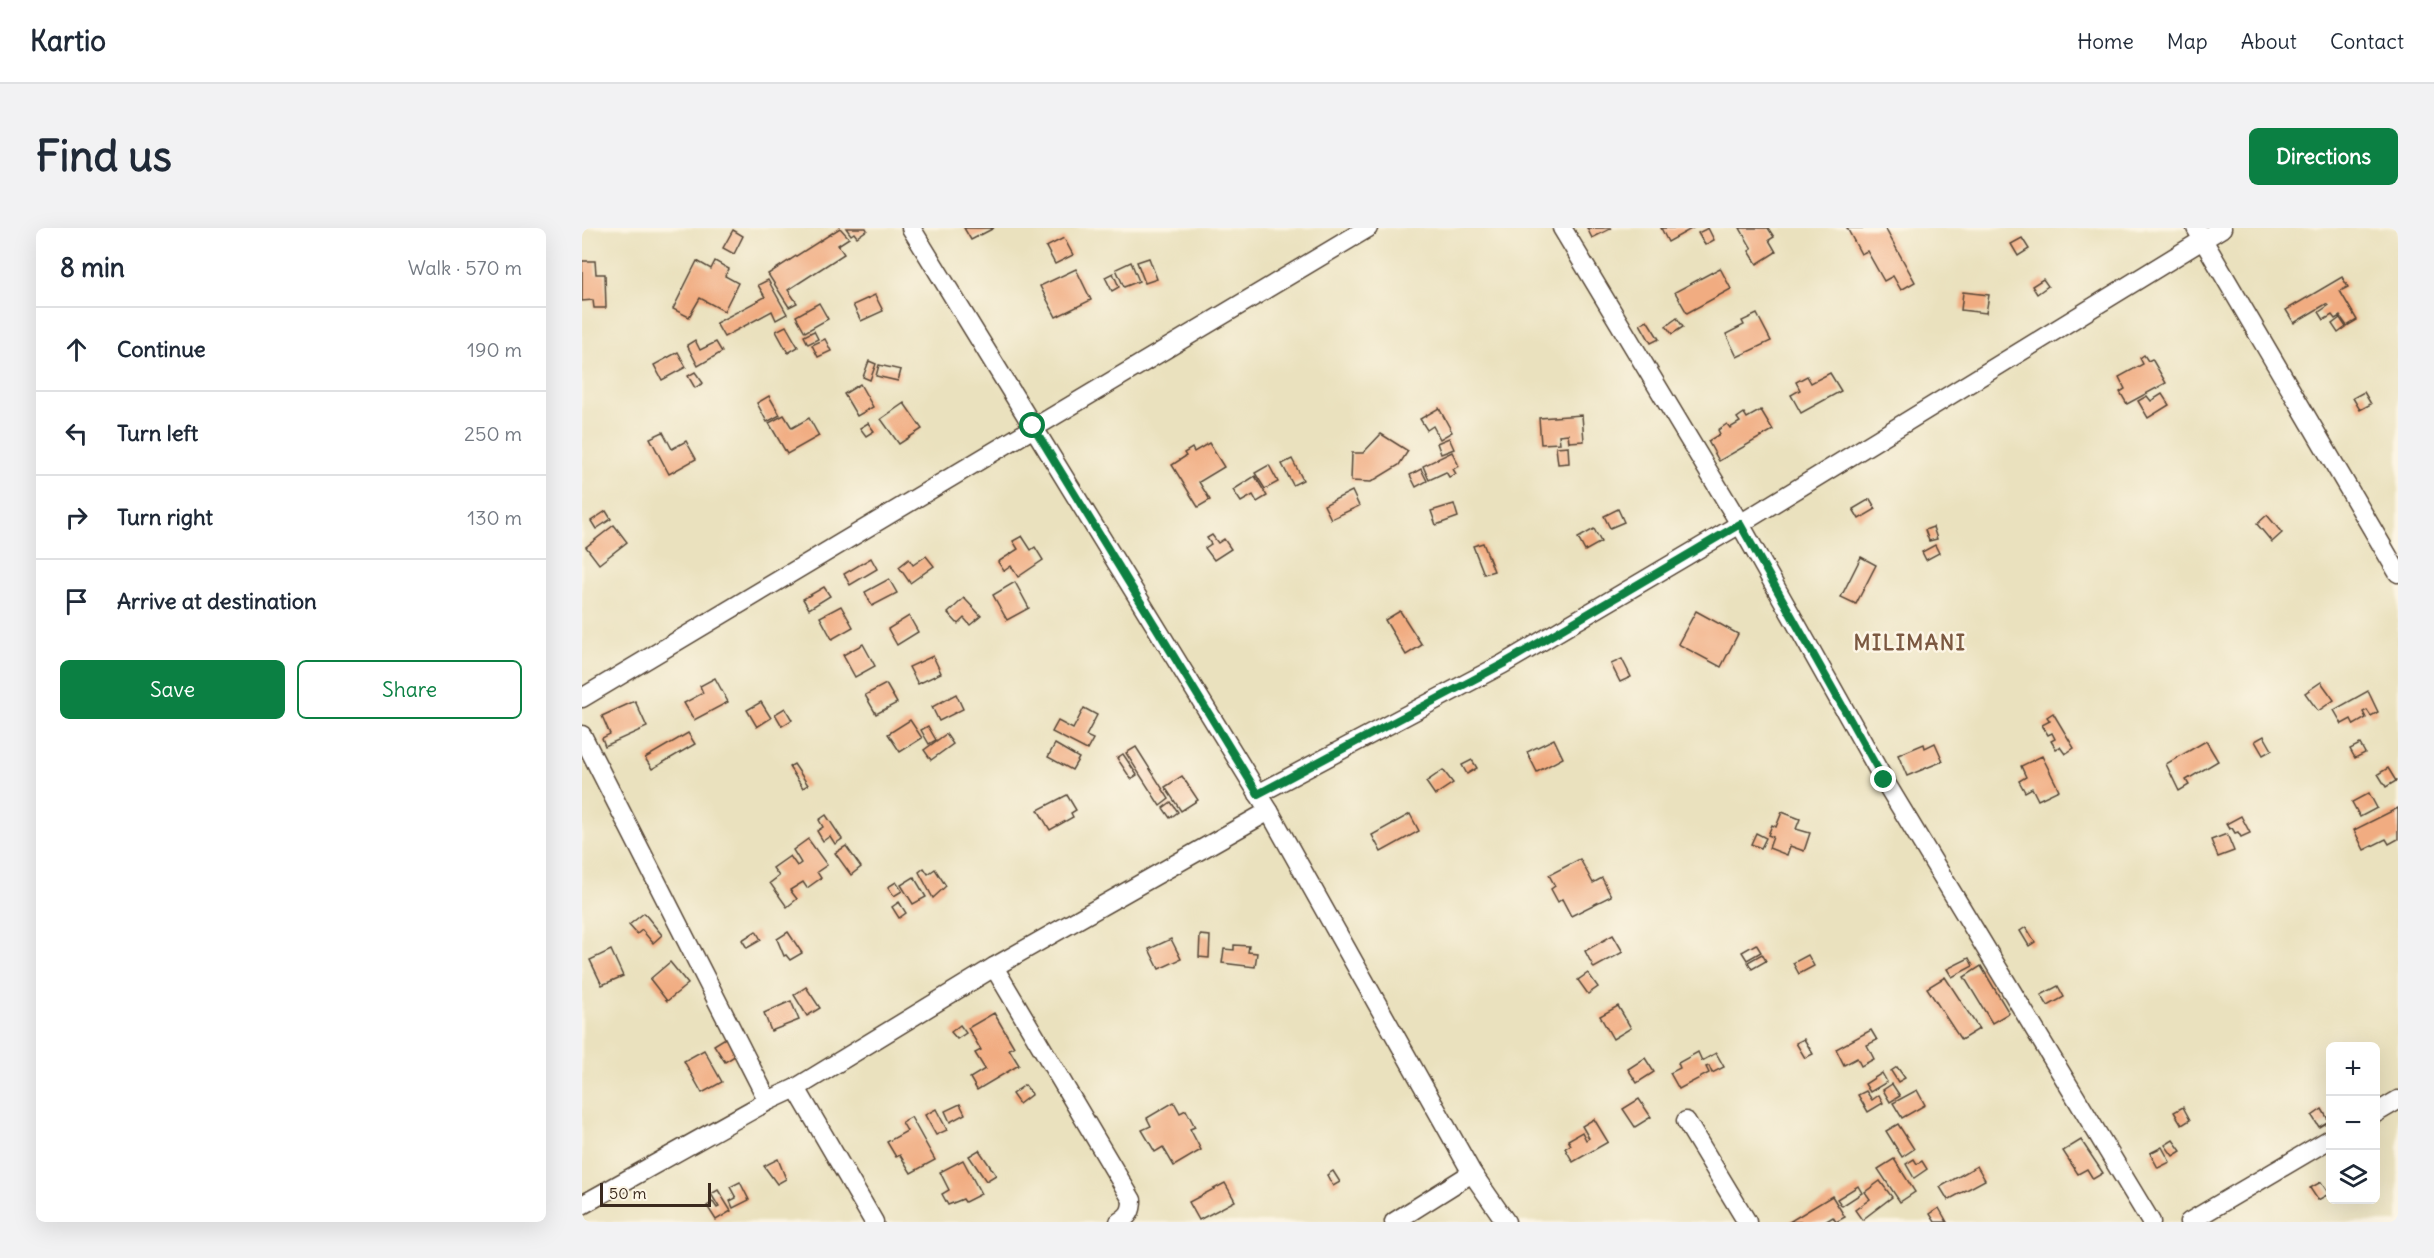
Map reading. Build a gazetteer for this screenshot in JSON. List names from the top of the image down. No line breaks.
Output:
{"districts":["MILIMANI"],"scale_bar":"50 m","page":{"header":"Kartio","nav":["Home","Map","About","Contact"],"buttons":["Directions",["Save","Share"]],"title":"Find us","heading":["8 min","Walk · 570 m"],"list":[["Continue","190 m"],["Turn left","250 m"],["Turn right","130 m"],"Arrive at destination"],"map_buttons":["+","−"],"scale":"50 m"}}
